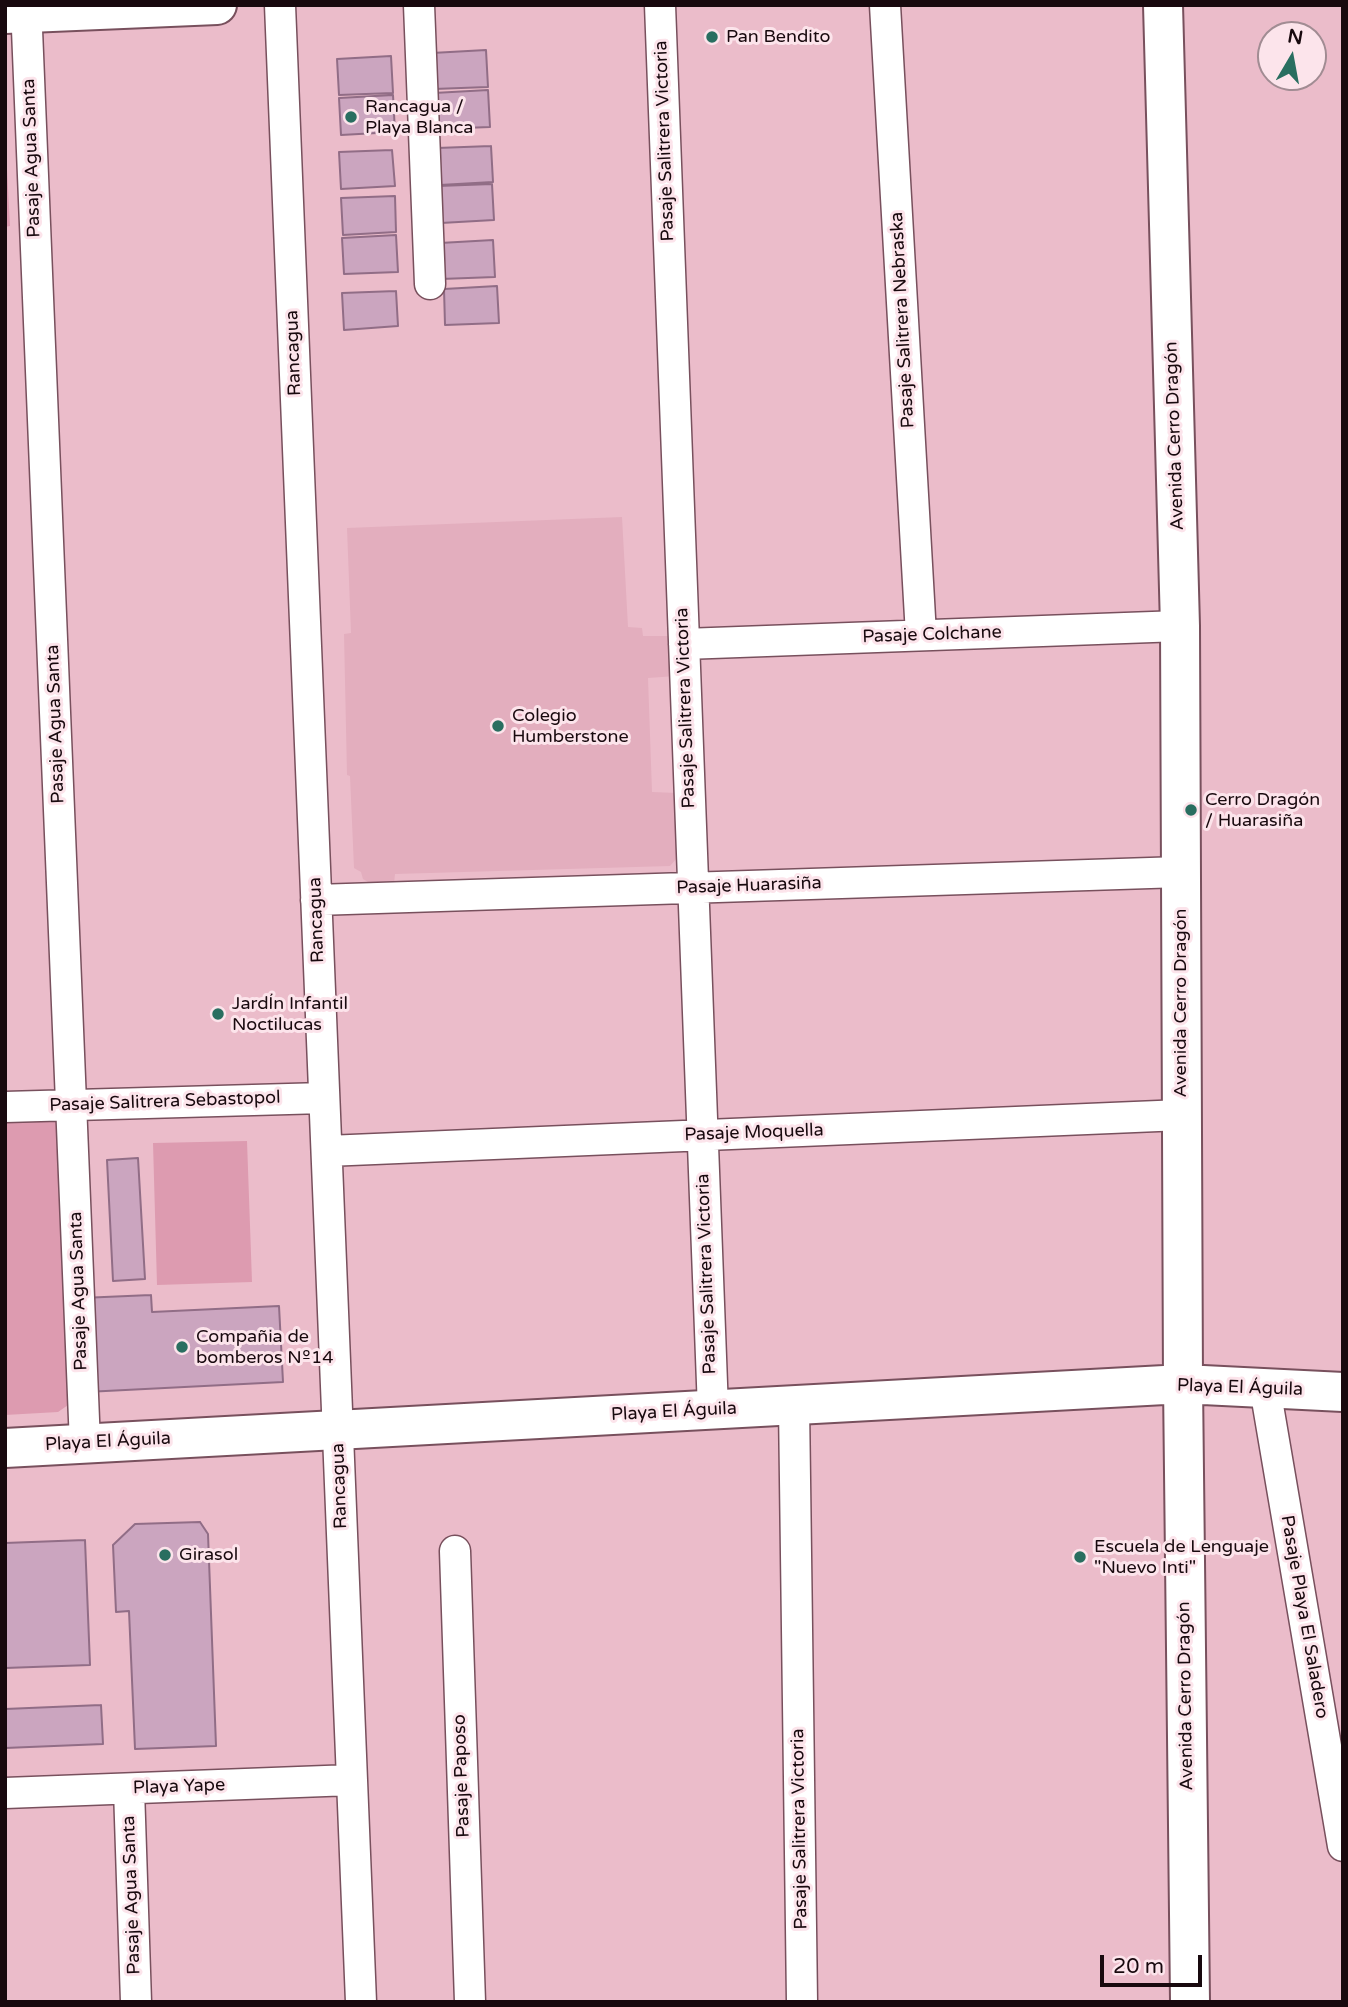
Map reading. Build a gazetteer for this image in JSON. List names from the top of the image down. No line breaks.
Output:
{"streets":{"street":["Pasaje Salitrera Victoria","Pasaje Agua Santa","Pasaje Salitrera Nebraska","Rancagua","Avenida Cerro Dragón","Pasaje Colchane","Pasaje Huarasiña","Pasaje Salitrera Sebastopol","Pasaje Moquella","Playa El Águila","Pasaje Playa El Saladero","Pasaje Paposo","Playa Yape"]},"crossings":[["Pasaje Salitrera Victoria","Pasaje Colchane"],["Pasaje Salitrera Victoria","Pasaje Huarasiña"],["Pasaje Salitrera Victoria","Pasaje Moquella"],["Pasaje Salitrera Victoria","Playa El Águila"],["Pasaje Agua Santa","Pasaje Salitrera Sebastopol"],["Pasaje Agua Santa","Playa El Águila"],["Pasaje Agua Santa","Playa Yape"],["Pasaje Salitrera Nebraska","Pasaje Colchane"],["Rancagua","Pasaje Huarasiña"],["Rancagua","Pasaje Salitrera Sebastopol"],["Rancagua","Pasaje Moquella"],["Rancagua","Playa El Águila"],["Rancagua","Playa Yape"],["Avenida Cerro Dragón","Pasaje Colchane"],["Avenida Cerro Dragón","Pasaje Huarasiña"],["Avenida Cerro Dragón","Pasaje Moquella"],["Avenida Cerro Dragón","Playa El Águila"],["Playa El Águila","Pasaje Playa El Saladero"]],"places":["Pan Bendito","Rancagua / Playa Blanca","Colegio Humberstone","Cerro Dragón / Huarasiña","JardÍn Infantil Noctilucas","Compañia de bomberos Nº14","Girasol","Escuela de Lenguaje \"Nuevo Inti\""],"scale_bar":"20 m","north":"top"}
